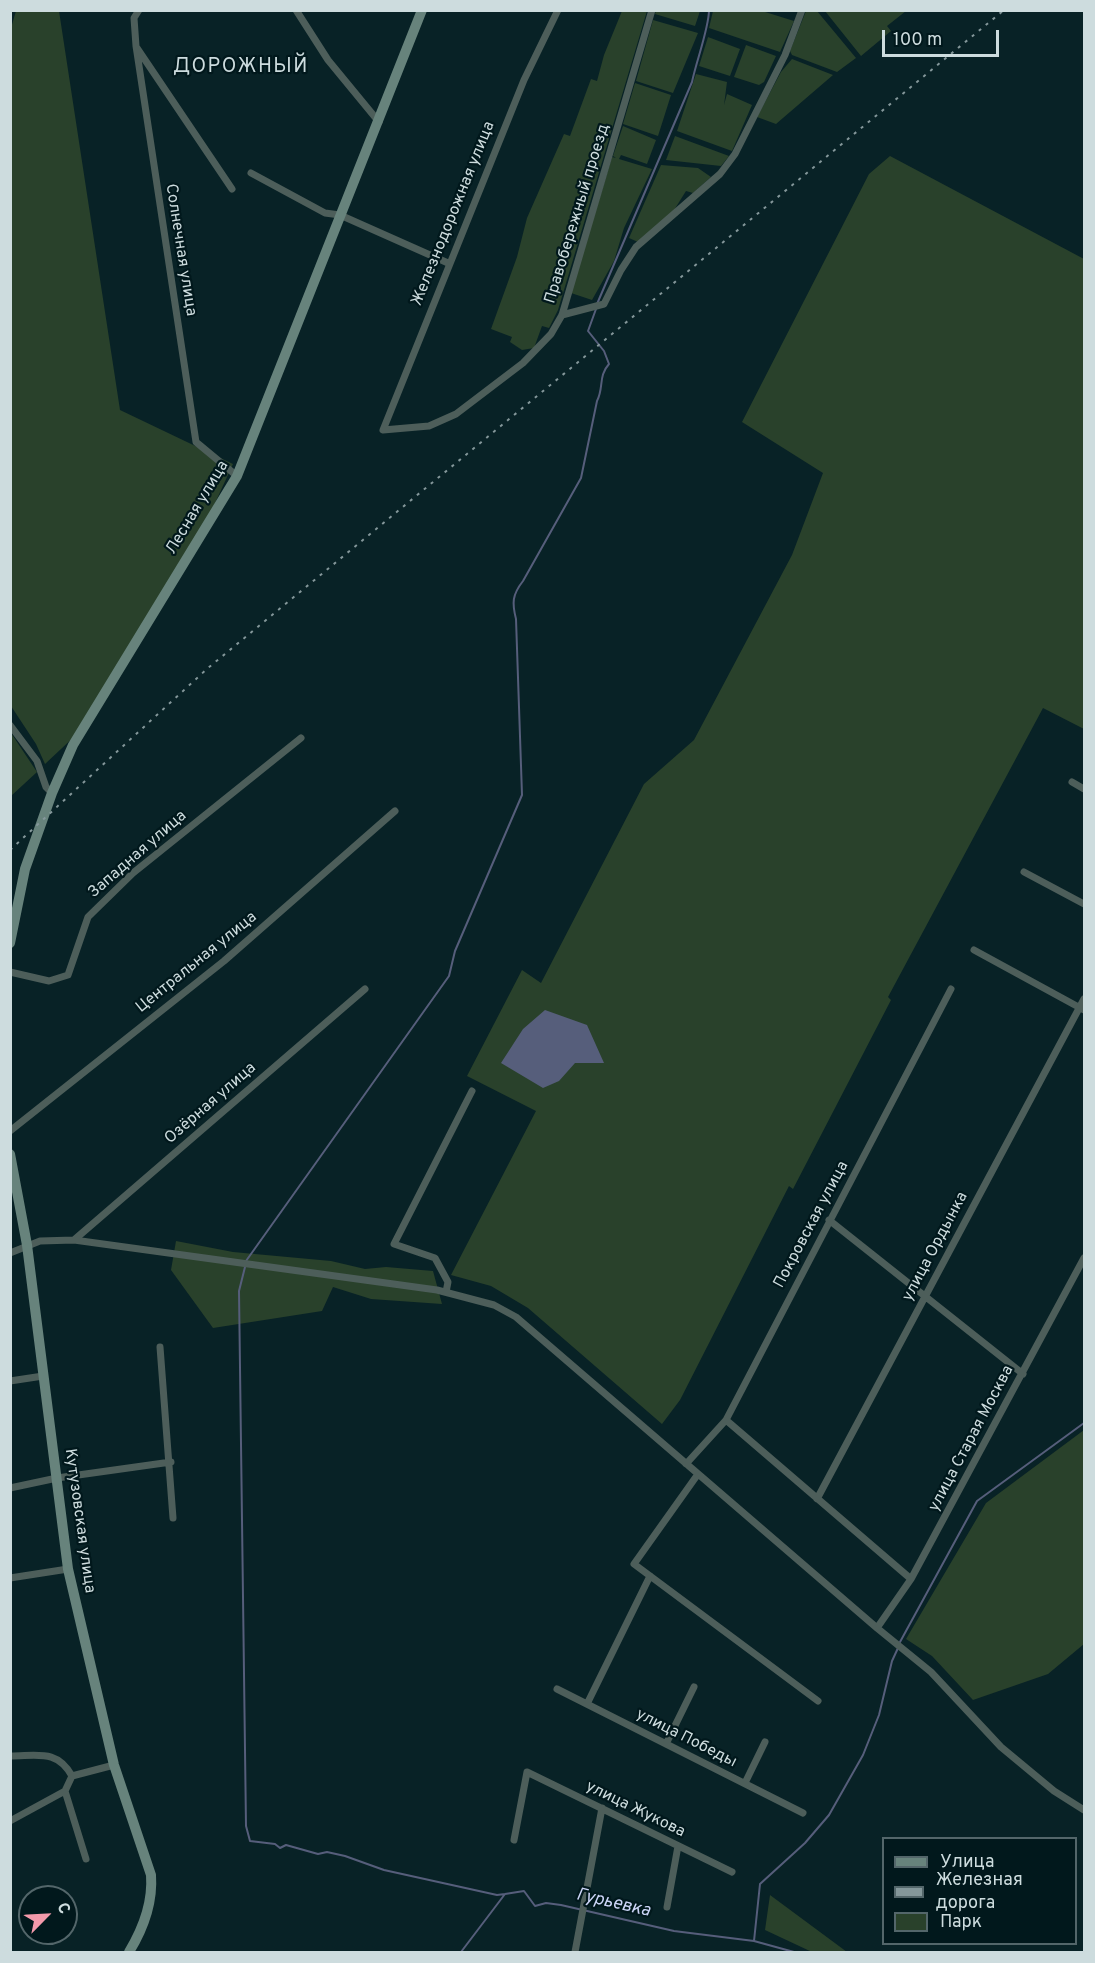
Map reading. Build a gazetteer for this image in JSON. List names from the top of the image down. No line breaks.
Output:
{"streets":{"street":["Железнодорожная улица","Правобережный проезд","Солнечная улица","Лесная улица","Западная улица","Центральная улица","Озёрная улица","Покровская улица","улица Ордынка","улица Старая Москва","Кутузовская улица","улица Победы","улица Жукова"]},"crossings":[["Железнодорожная улица","Правобережный проезд"],["Солнечная улица","Лесная улица"]],"districts":["ДОРОЖНЫЙ"],"water":["Гурьевка"],"legend":["Улица","Железная дорога","Парк"],"scale_bar":"100 m","north":"top right"}
